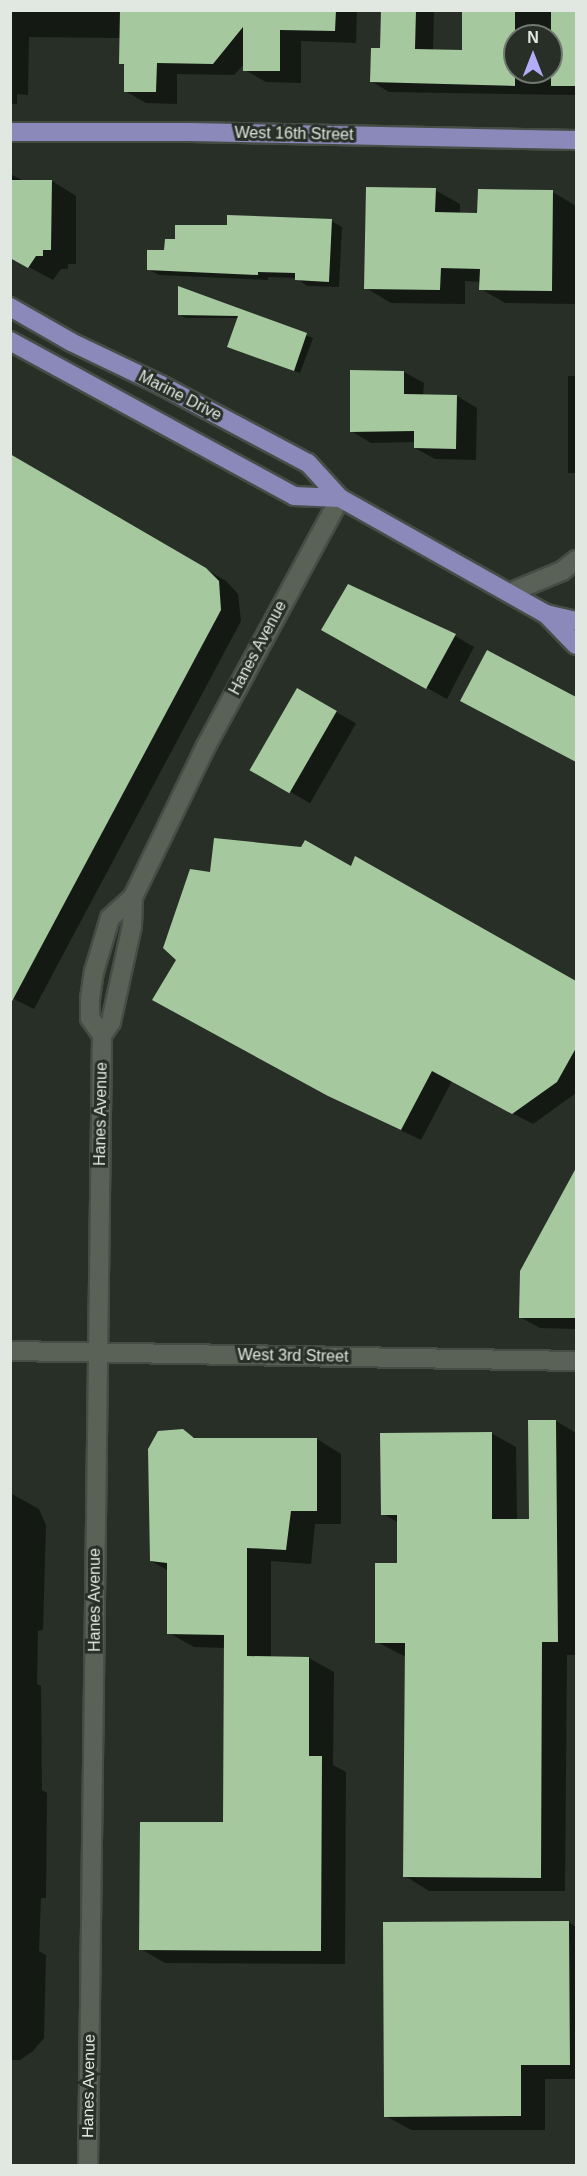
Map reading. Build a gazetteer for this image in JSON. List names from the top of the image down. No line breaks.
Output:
{"streets":{"main road":["West 16th Street","Marine Drive"],"street":["Hanes Avenue","West 3rd Street"]},"crossings":[["Marine Drive","Hanes Avenue"],["Hanes Avenue","West 3rd Street"]],"north":"top"}
